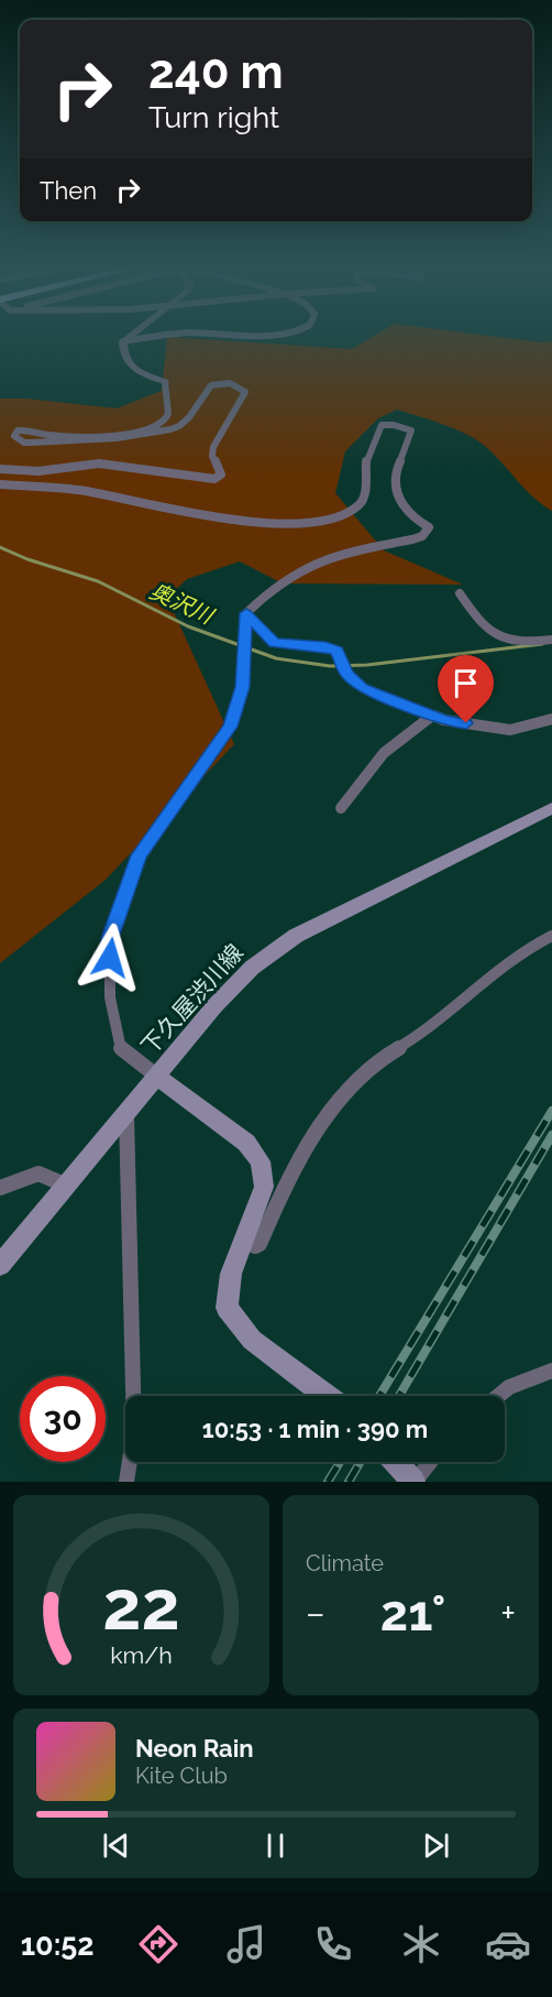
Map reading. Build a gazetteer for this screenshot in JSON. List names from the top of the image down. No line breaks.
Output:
{"streets":{"main road":["下久屋渋川線"]},"water":["奥沢川"],"page":{"turn":["240 m","Turn right"],"then":"Then","limit":"30","trip":"10:53 · 1 min · 390 m","tile":"Climate","heat":["−","21°","+"],"song":["Neon Rain","Kite Club"],"tabs":"10:52","gauge":["22","km/h"]}}
